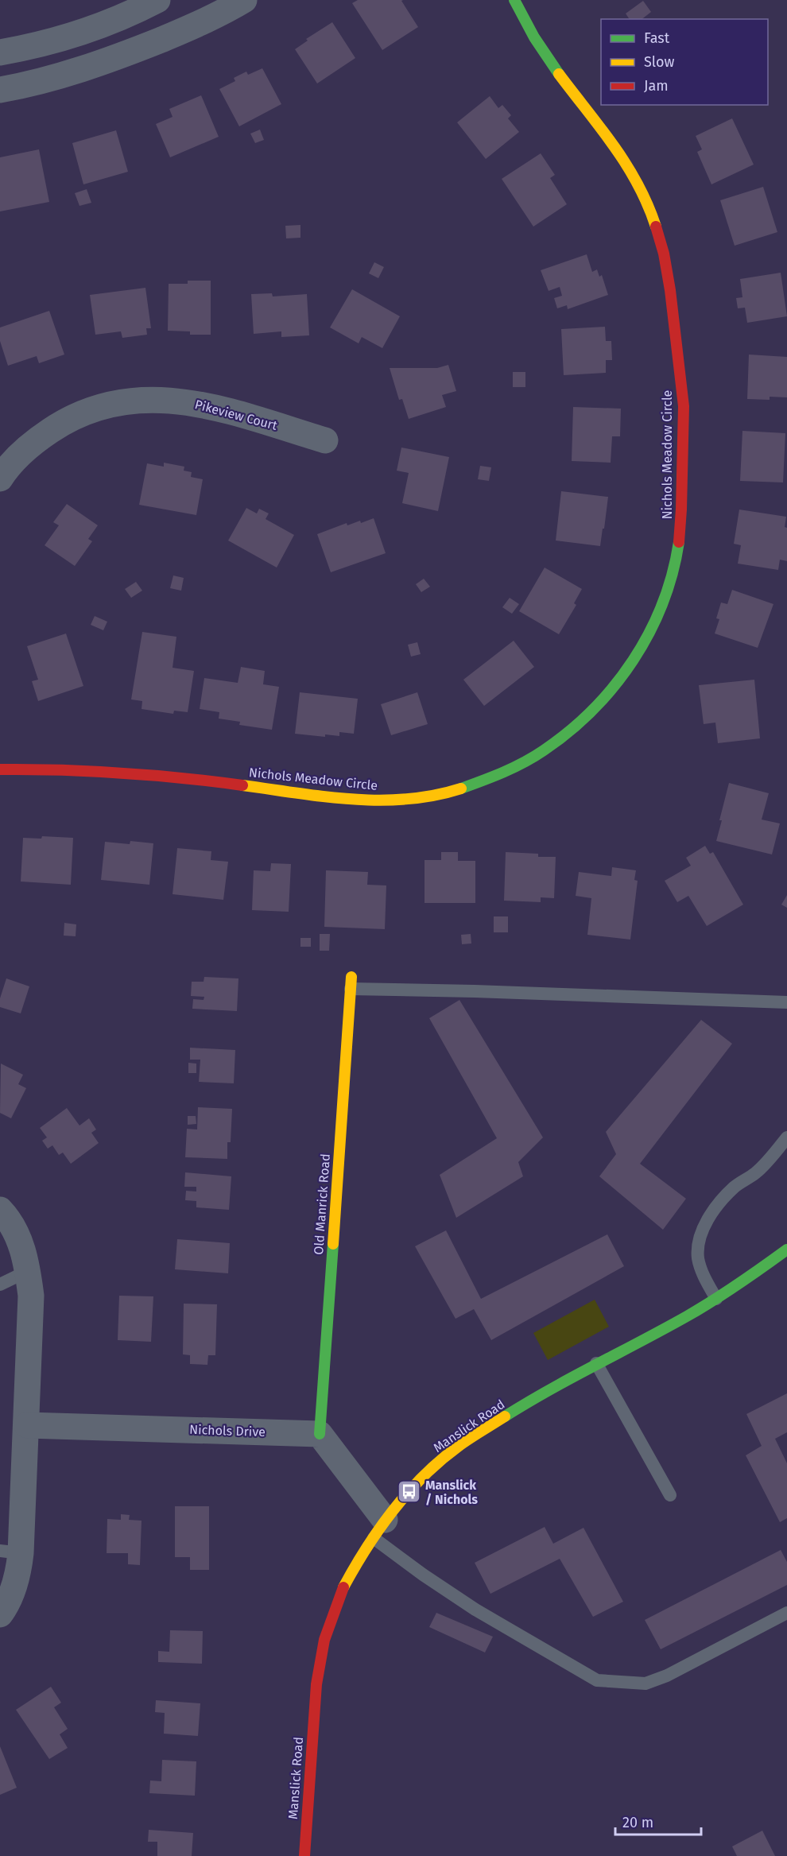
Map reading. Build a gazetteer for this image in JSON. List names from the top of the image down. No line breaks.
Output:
{"streets":{"street":["Pikeview Court","Nichols Meadow Circle","Old Manrick Road","Manslick Road","Nichols Drive"]},"crossings":[["Old Manrick Road","Nichols Drive"]],"places":{"bus stop":["Manslick / Nichols"]},"legend":["Fast","Slow","Jam"],"scale_bar":"20 m"}
